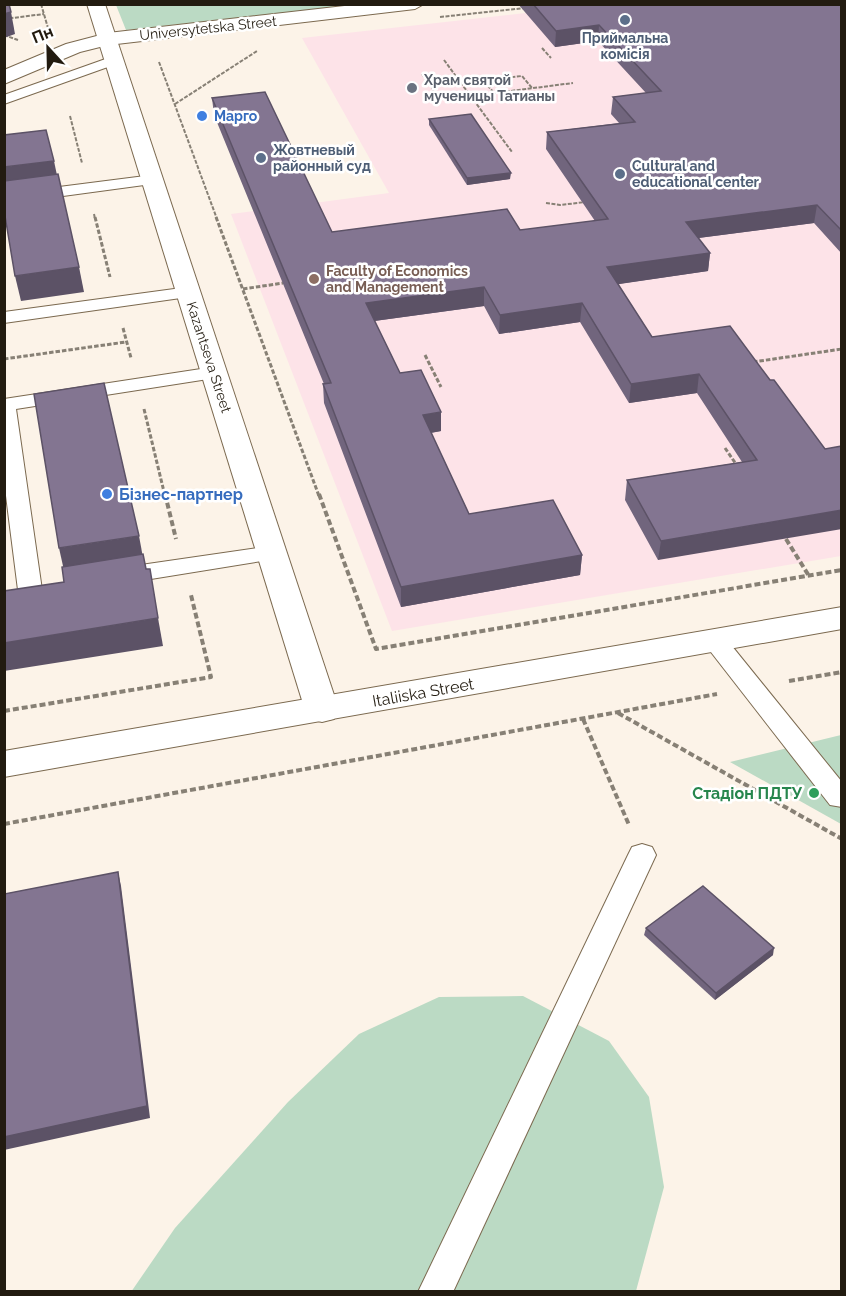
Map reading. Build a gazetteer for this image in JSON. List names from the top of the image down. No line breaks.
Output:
{"streets":{"street":["Universytetska Street","Kazantseva Street","Italiiska Street"]},"crossings":[["Universytetska Street","Kazantseva Street"],["Kazantseva Street","Italiiska Street"]],"places":["Приймальна комісія","Храм святой мученицы Татианы","Марго","Жовтневый районный суд","Cultural and educational center","Faculty of Economics and Management","Бізнес-партнер","Стадіон ПДТУ"],"north":"top"}
